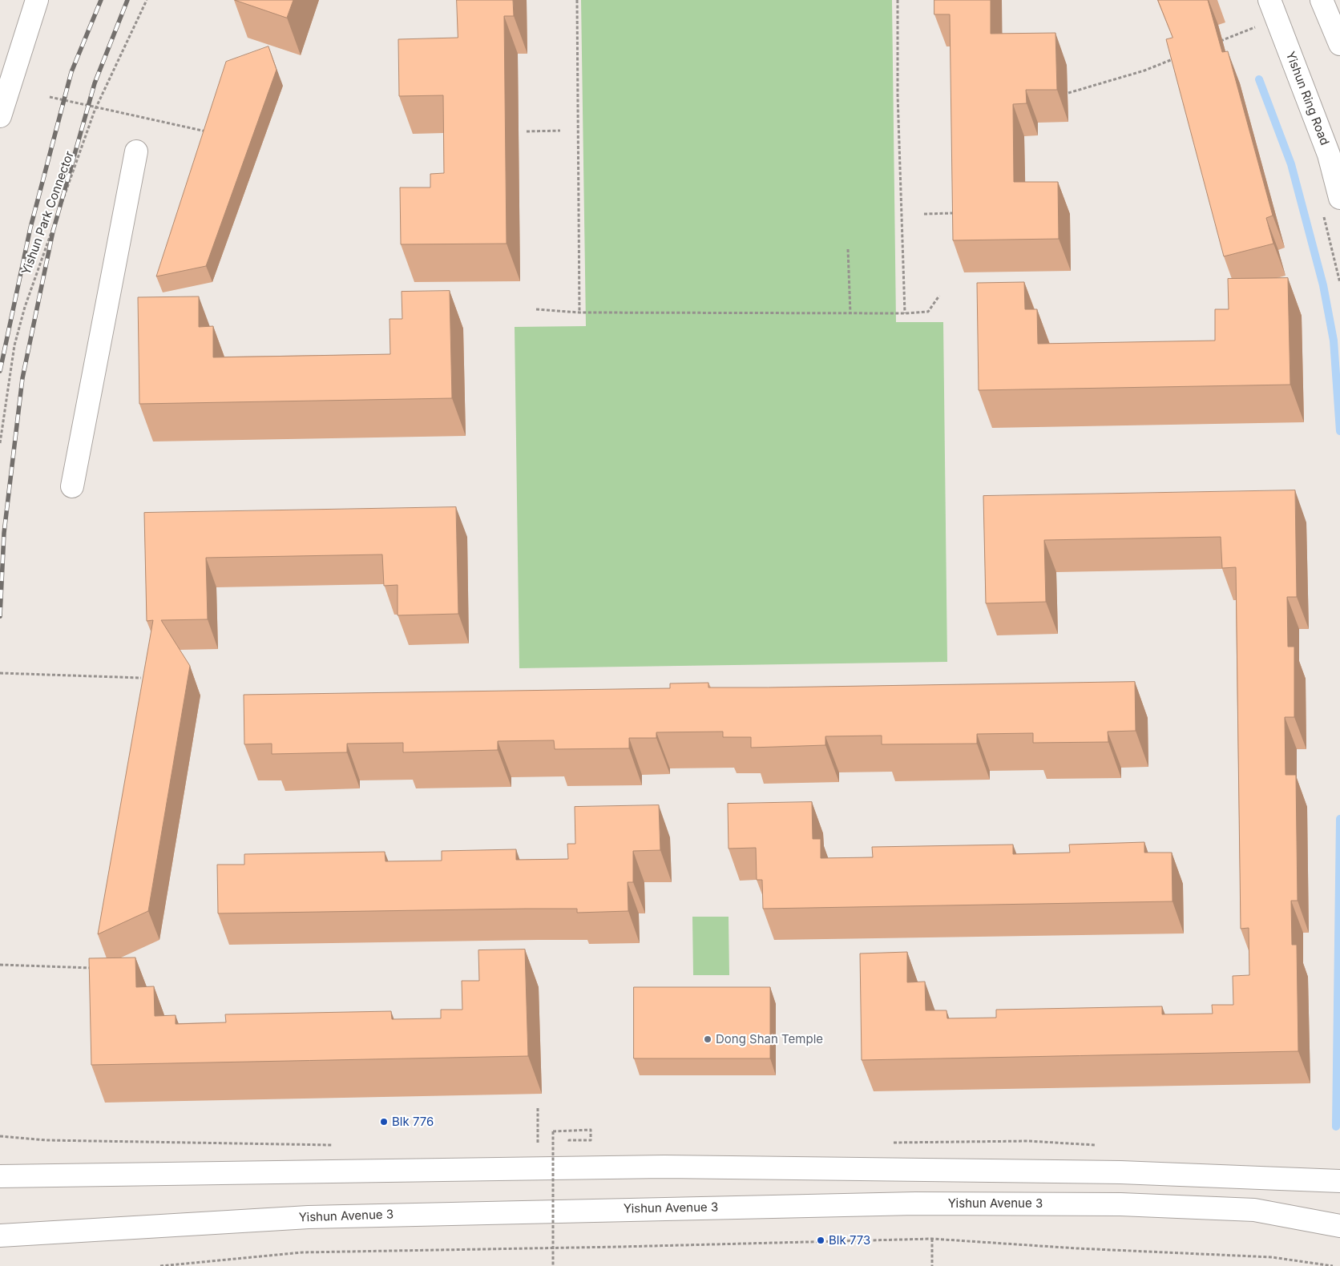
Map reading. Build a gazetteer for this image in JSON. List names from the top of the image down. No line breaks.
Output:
{"streets":{"main road":["Yishun Ring Road","Yishun Avenue 3"],"path":["Yishun Park Connector"]},"places":["Dong Shan Temple","Blk 776","Blk 773"]}
